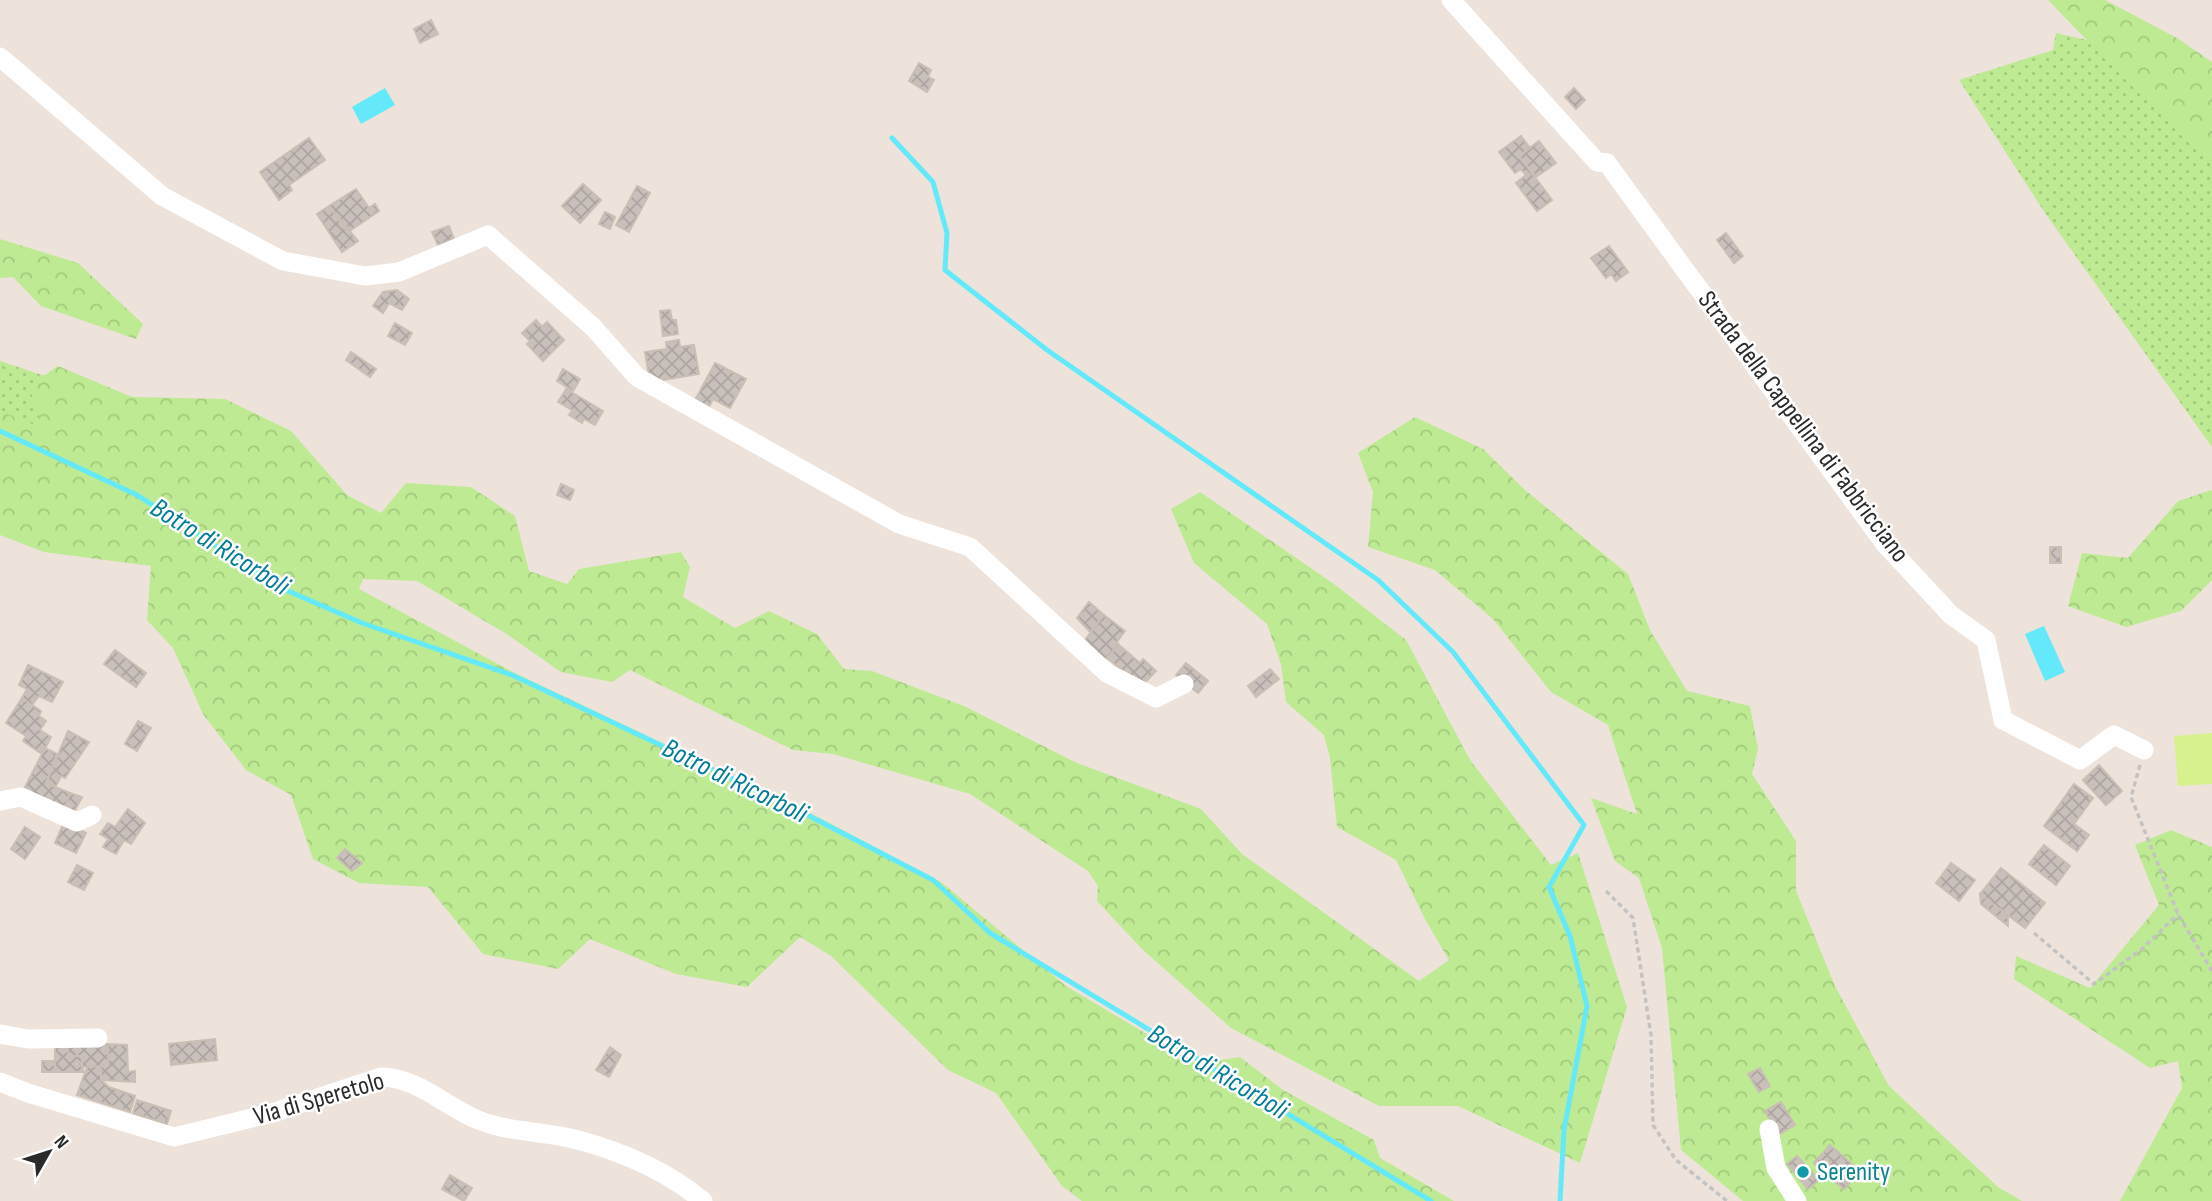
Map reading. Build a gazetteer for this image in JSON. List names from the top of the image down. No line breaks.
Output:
{"streets":{"street":["Strada della Cappellina di Fabbricciano","Via di Speretolo"]},"water":["Botro di Ricorboli"],"places":["Serenity"],"north":"top right"}
